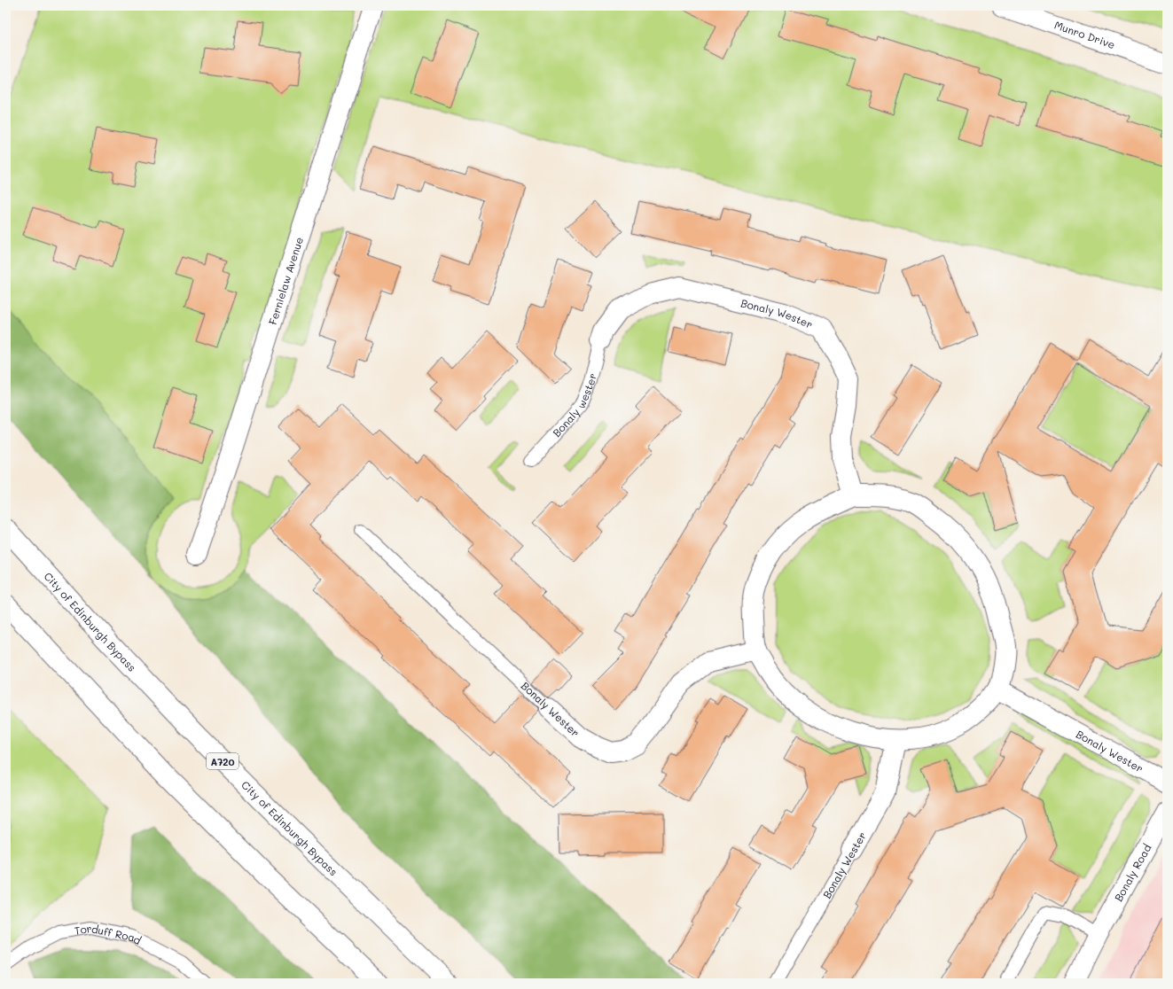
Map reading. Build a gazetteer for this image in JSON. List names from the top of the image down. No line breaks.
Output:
{"streets":{"main road":["Munro Drive","Fernielaw Avenue","Bonaly Wester","City of Edinburgh Bypass","A720","Bonaly Road"],"lane":["Bonaly wester","Torduff Road"]},"crossings":[["Bonaly Wester","Bonaly wester"]]}
